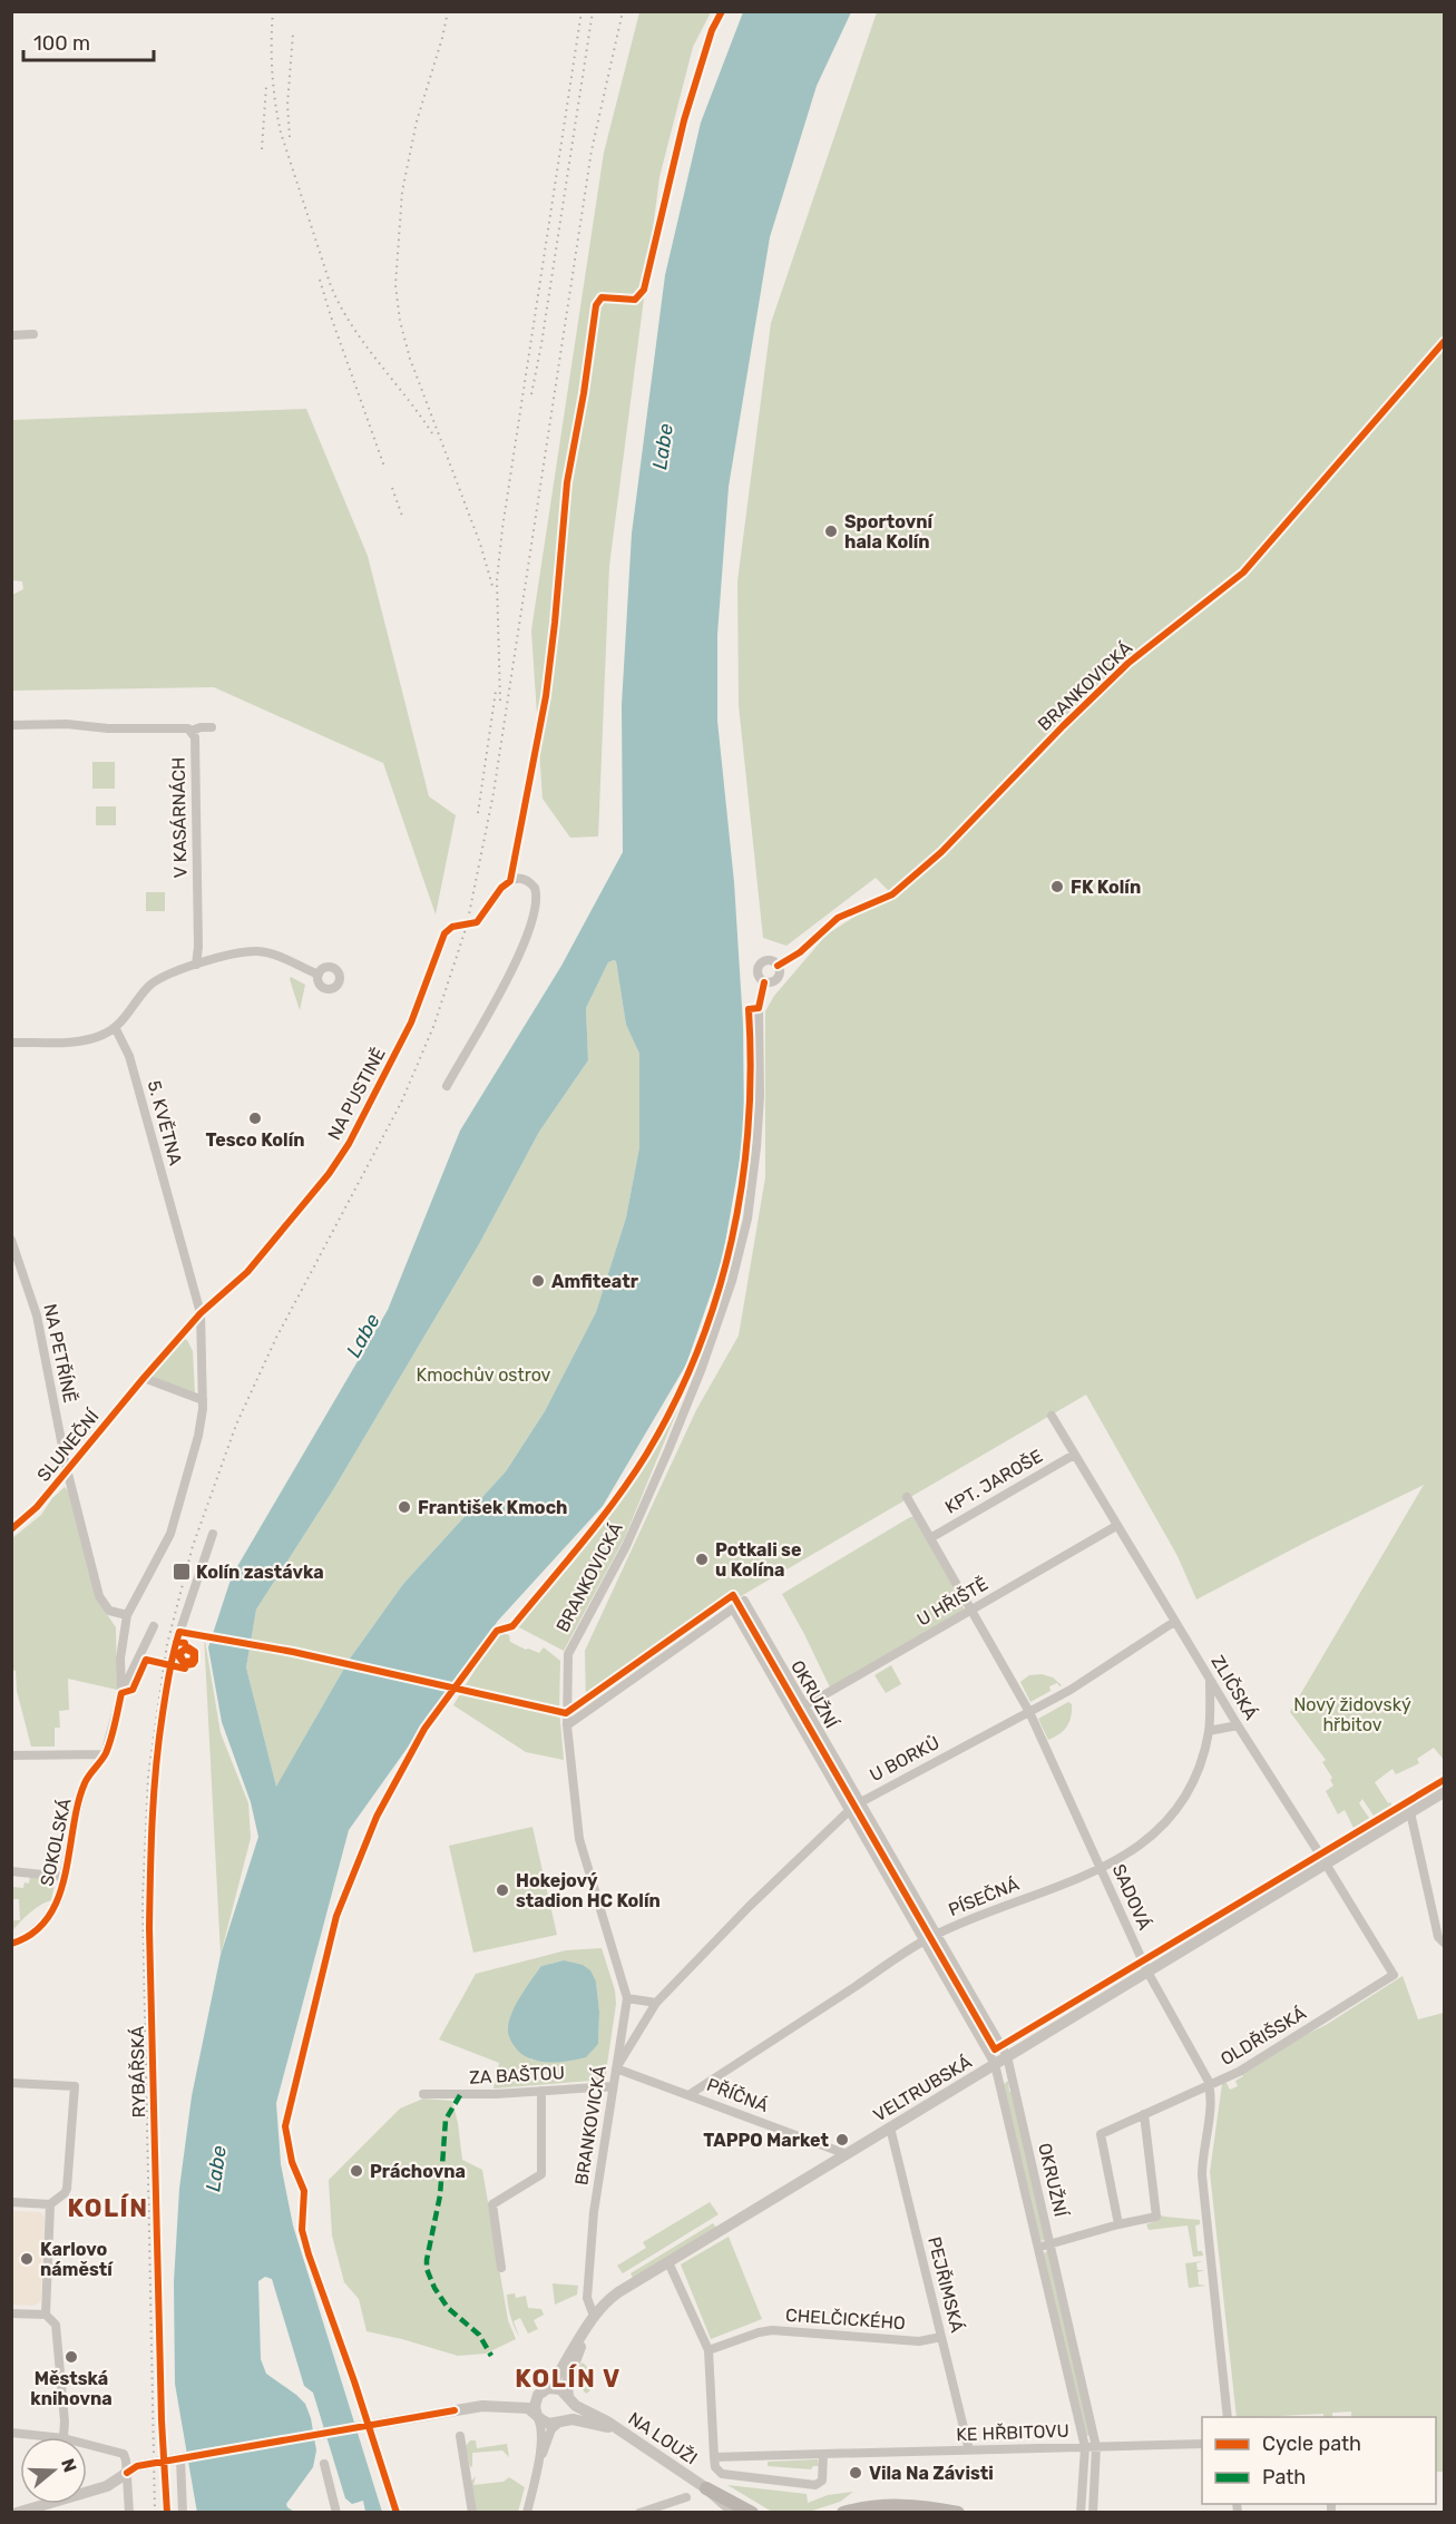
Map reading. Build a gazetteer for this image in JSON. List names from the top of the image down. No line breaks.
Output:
{"streets":{"street":["BRANKOVICKÁ","V KASÁRNÁCH","NA PUSTINĚ","5. KVĚTNA","NA PETŘÍNĚ","SLUNEČNÍ","KPT. JAROŠE","U HŘIŠTĚ","ZLIČSKÁ","OKRUŽNÍ","U BORKŮ","SOKOLSKÁ","PÍSEČNÁ","SADOVÁ","OLDŘIŠSKÁ","RYBÁŘSKÁ","ZA BAŠTOU","VELTRUBSKÁ","PŘÍČNÁ","PEJŘIMSKÁ","CHELČICKÉHO","KE HŘBITOVU","NA LOUŽI"]},"crossings":[["BRANKOVICKÁ","U BORKŮ"],["BRANKOVICKÁ","ZA BAŠTOU"],["BRANKOVICKÁ","VELTRUBSKÁ"],["BRANKOVICKÁ","PŘÍČNÁ"],["NA PUSTINĚ","5. KVĚTNA"],["NA PUSTINĚ","SLUNEČNÍ"],["5. KVĚTNA","NA PETŘÍNĚ"],["5. KVĚTNA","SLUNEČNÍ"],["5. KVĚTNA","SOKOLSKÁ"],["NA PETŘÍNĚ","SLUNEČNÍ"],["KPT. JAROŠE","ZLIČSKÁ"],["KPT. JAROŠE","SADOVÁ"],["U HŘIŠTĚ","ZLIČSKÁ"],["U HŘIŠTĚ","OKRUŽNÍ"],["U HŘIŠTĚ","SADOVÁ"],["ZLIČSKÁ","U BORKŮ"],["ZLIČSKÁ","PÍSEČNÁ"],["ZLIČSKÁ","OLDŘIŠSKÁ"],["ZLIČSKÁ","VELTRUBSKÁ"],["OKRUŽNÍ","U BORKŮ"],["OKRUŽNÍ","PÍSEČNÁ"],["OKRUŽNÍ","VELTRUBSKÁ"],["OKRUŽNÍ","KE HŘBITOVU"],["U BORKŮ","SADOVÁ"],["U BORKŮ","PŘÍČNÁ"],["PÍSEČNÁ","SADOVÁ"],["PÍSEČNÁ","PŘÍČNÁ"],["SADOVÁ","OLDŘIŠSKÁ"],["SADOVÁ","VELTRUBSKÁ"],["VELTRUBSKÁ","PŘÍČNÁ"],["VELTRUBSKÁ","PEJŘIMSKÁ"],["PEJŘIMSKÁ","CHELČICKÉHO"],["PEJŘIMSKÁ","KE HŘBITOVU"]],"districts":["KOLÍN","KOLÍN V"],"water":["Labe"],"parks":["Kmochův ostrov","Nový židovský hřbitov"],"places":{"other":["Sportovní hala Kolín","FK Kolín","Tesco Kolín","Amfiteatr","František Kmoch","Potkali se u Kolína","Hokejový stadion HC Kolín","TAPPO Market","Práchovna","Karlovo náměstí","Městská knihovna","Vila Na Závisti"],"transit":["Kolín zastávka"]},"legend":["Cycle path","Path"],"scale_bar":"100 m","north":"right"}
